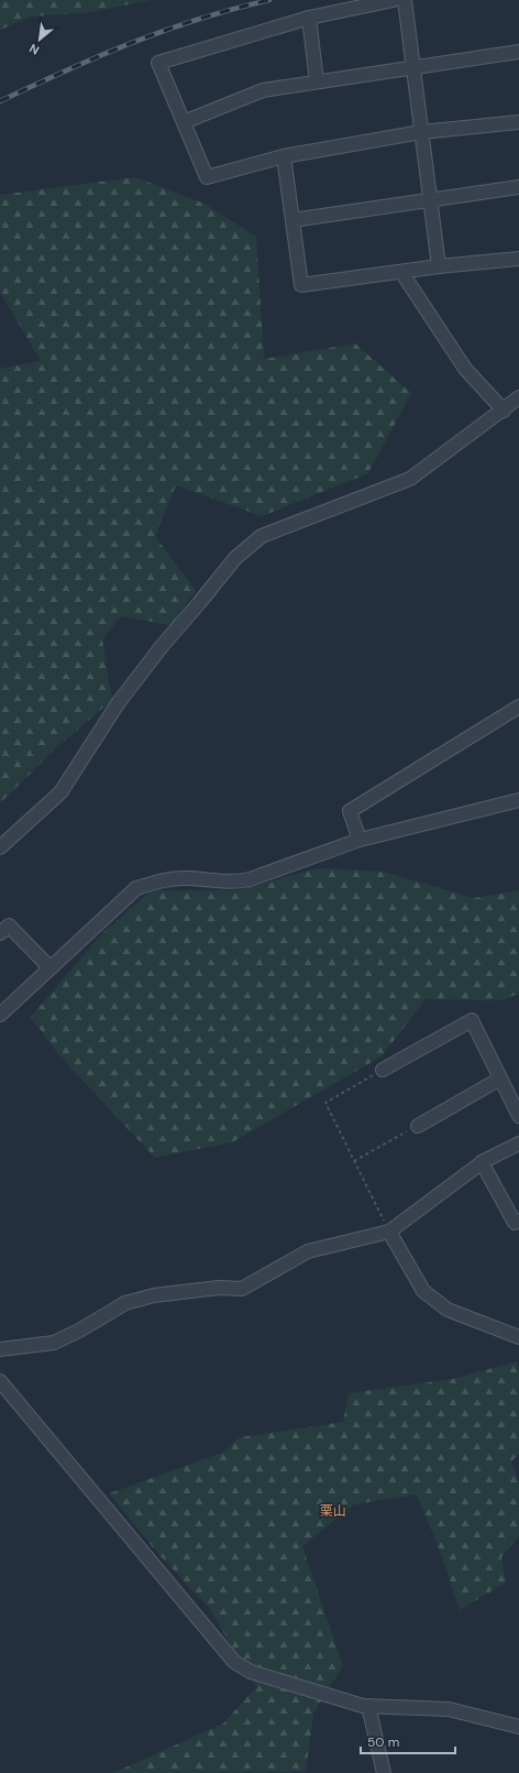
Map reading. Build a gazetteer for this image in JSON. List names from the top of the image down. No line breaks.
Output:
{"districts":["栗山"],"scale_bar":"50 m","north":"bottom left"}
